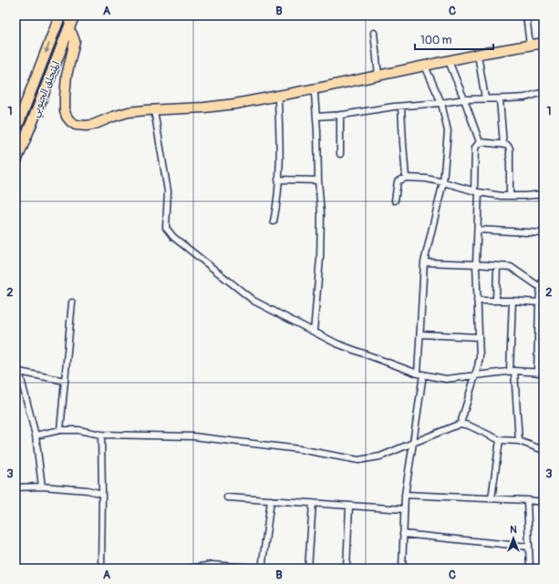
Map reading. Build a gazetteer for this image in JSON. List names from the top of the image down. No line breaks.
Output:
{"streets":{"highway":["المتحلق الجنوبي"]},"scale_bar":"100 m","north":"top","grid":{"columns":["A","B","C"],"rows":["1","2","3"]}}
